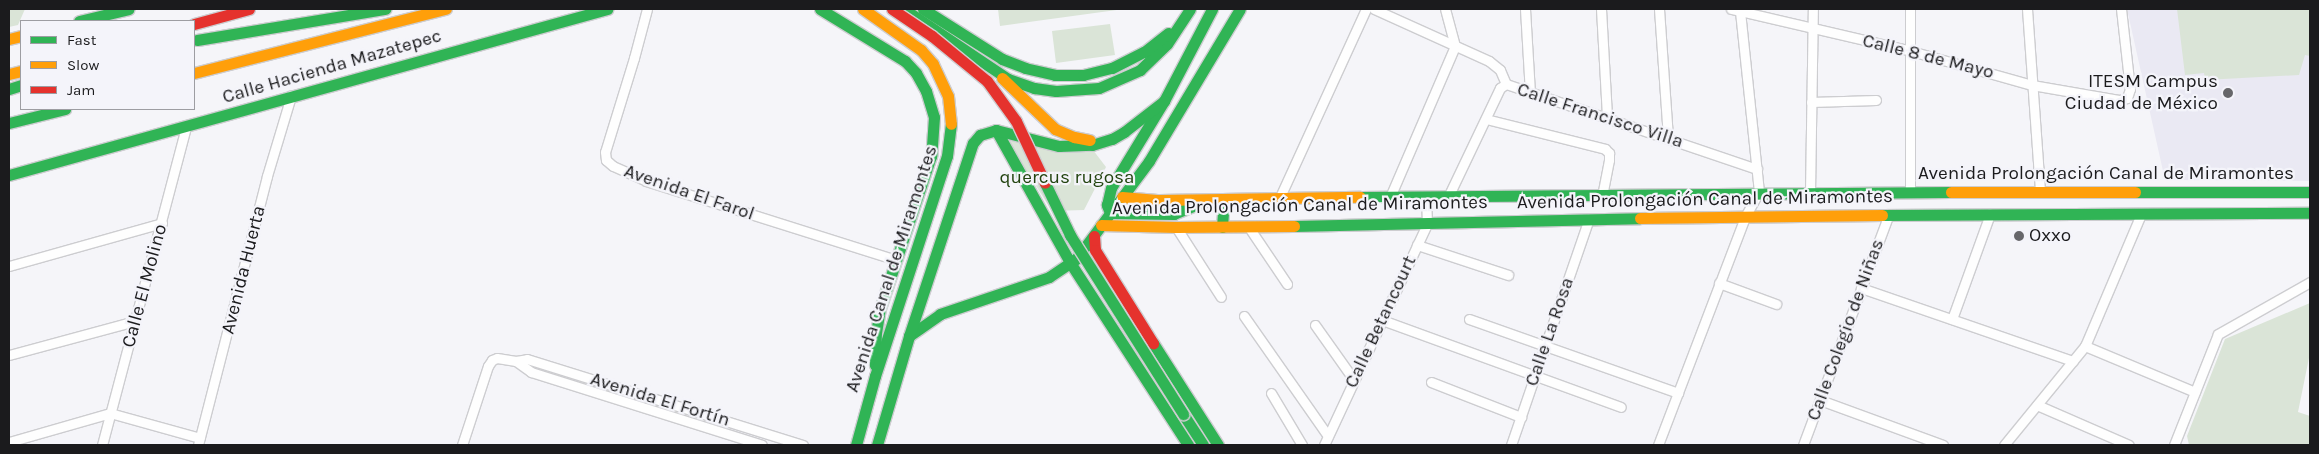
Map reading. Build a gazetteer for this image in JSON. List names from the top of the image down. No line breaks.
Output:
{"streets":{"main road":["Calle Hacienda Mazatepec","Avenida Prolongación Canal de Miramontes","Avenida Canal de Miramontes"],"street":["Calle 8 de Mayo","Calle Francisco Villa","Avenida El Farol","Avenida Huerta","Calle El Molino","Calle Betancourt","Calle Colegio de Niñas","Calle La Rosa","Avenida El Fortín"]},"crossings":[["Calle Hacienda Mazatepec","Avenida Huerta"],["Calle Hacienda Mazatepec","Calle El Molino"],["Avenida Prolongación Canal de Miramontes","Calle Betancourt"],["Avenida Prolongación Canal de Miramontes","Calle Colegio de Niñas"],["Avenida Prolongación Canal de Miramontes","Calle La Rosa"]],"parks":["quercus rugosa"],"places":["ITESM Campus Ciudad de México","Oxxo"],"legend":["Fast","Slow","Jam"]}
